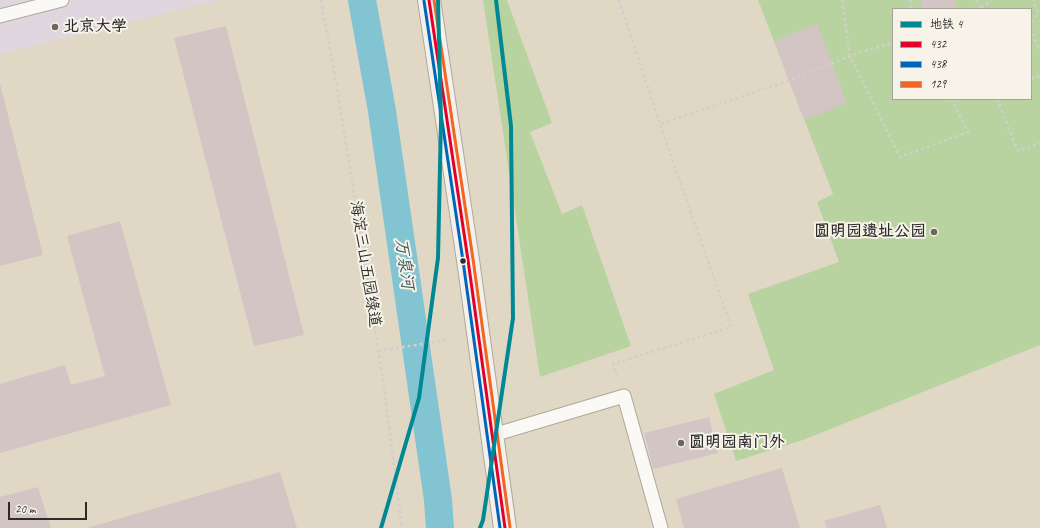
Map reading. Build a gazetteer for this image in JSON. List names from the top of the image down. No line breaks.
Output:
{"streets":{"path":["海淀三山五园绿道"]},"water":["万泉河"],"places":["北京大学","圆明园遗址公园","圆明园南门外"],"lines":["metro line 4","transit line 432","transit line 129","transit line 438"],"legend":["地铁 4","432","438","129"],"scale_bar":"20 m"}
